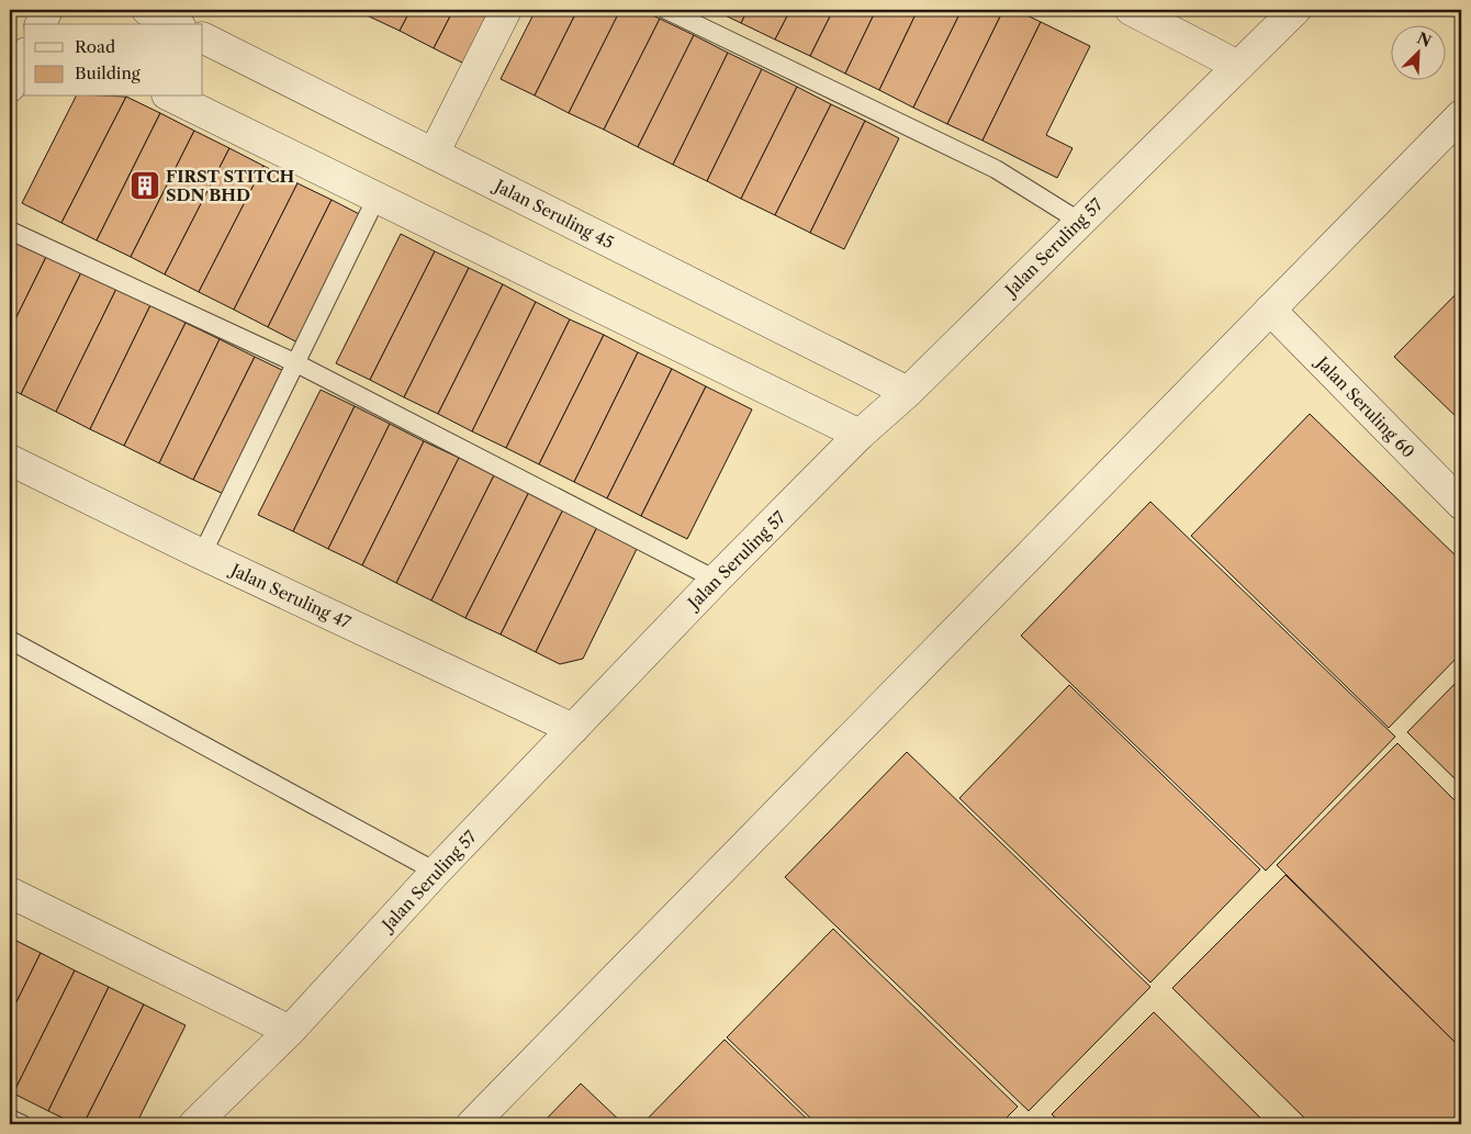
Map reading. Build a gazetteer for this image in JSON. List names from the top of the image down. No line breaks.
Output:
{"streets":{"street":["Jalan Seruling 45","Jalan Seruling 57","Jalan Seruling 60","Jalan Seruling 47"]},"crossings":[["Jalan Seruling 45","Jalan Seruling 57"],["Jalan Seruling 57","Jalan Seruling 47"]],"places":{"building":["FIRST STITCH SDN BHD"]},"legend":["Road","Building"],"north":"top right"}
